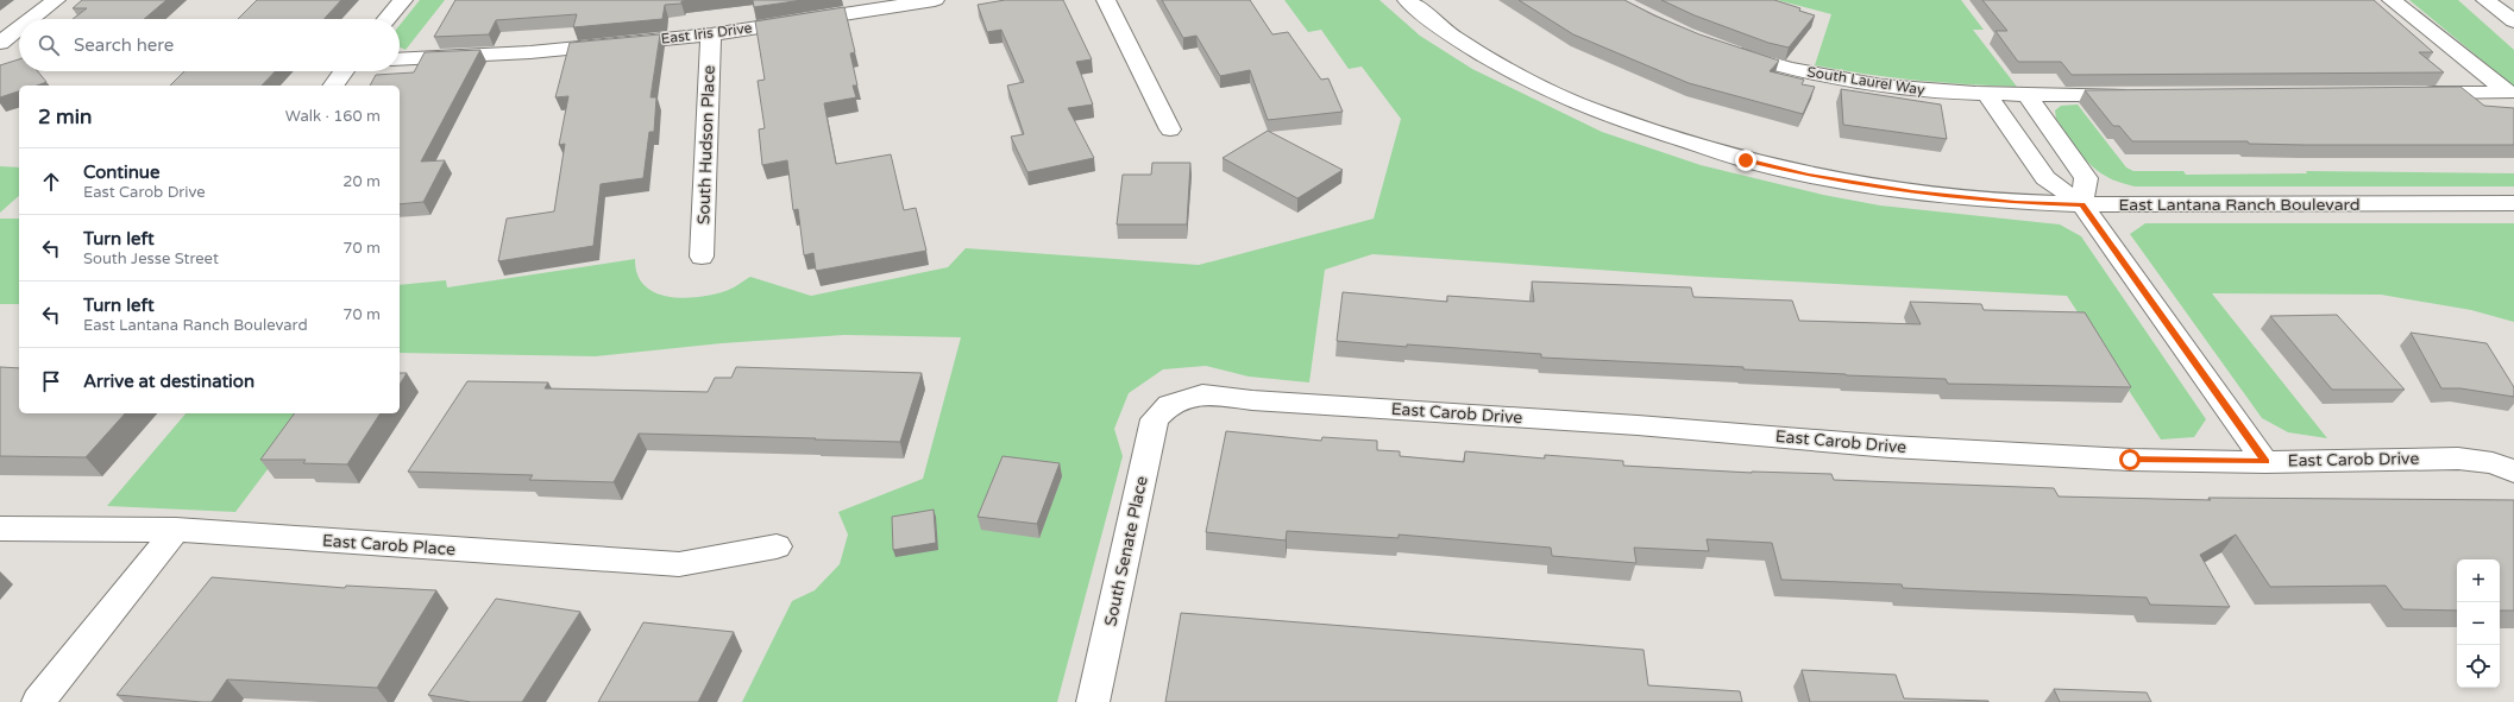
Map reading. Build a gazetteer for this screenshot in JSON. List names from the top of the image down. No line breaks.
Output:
{"streets":{"street":["East Iris Drive","South Laurel Way","South Hudson Place","East Lantana Ranch Boulevard","East Carob Drive","East Carob Place","South Senate Place"]},"crossings":[["East Iris Drive","South Hudson Place"],["East Carob Drive","South Senate Place"]],"page":{"search":"Search here","heading":["2 min","Walk · 160 m"],"list":[["Continue","East Carob Drive","20 m"],["Turn left","South Jesse Street","70 m"],["Turn left","East Lantana Ranch Boulevard","70 m"],"Arrive at destination"],"map_buttons":["+","−"]}}
